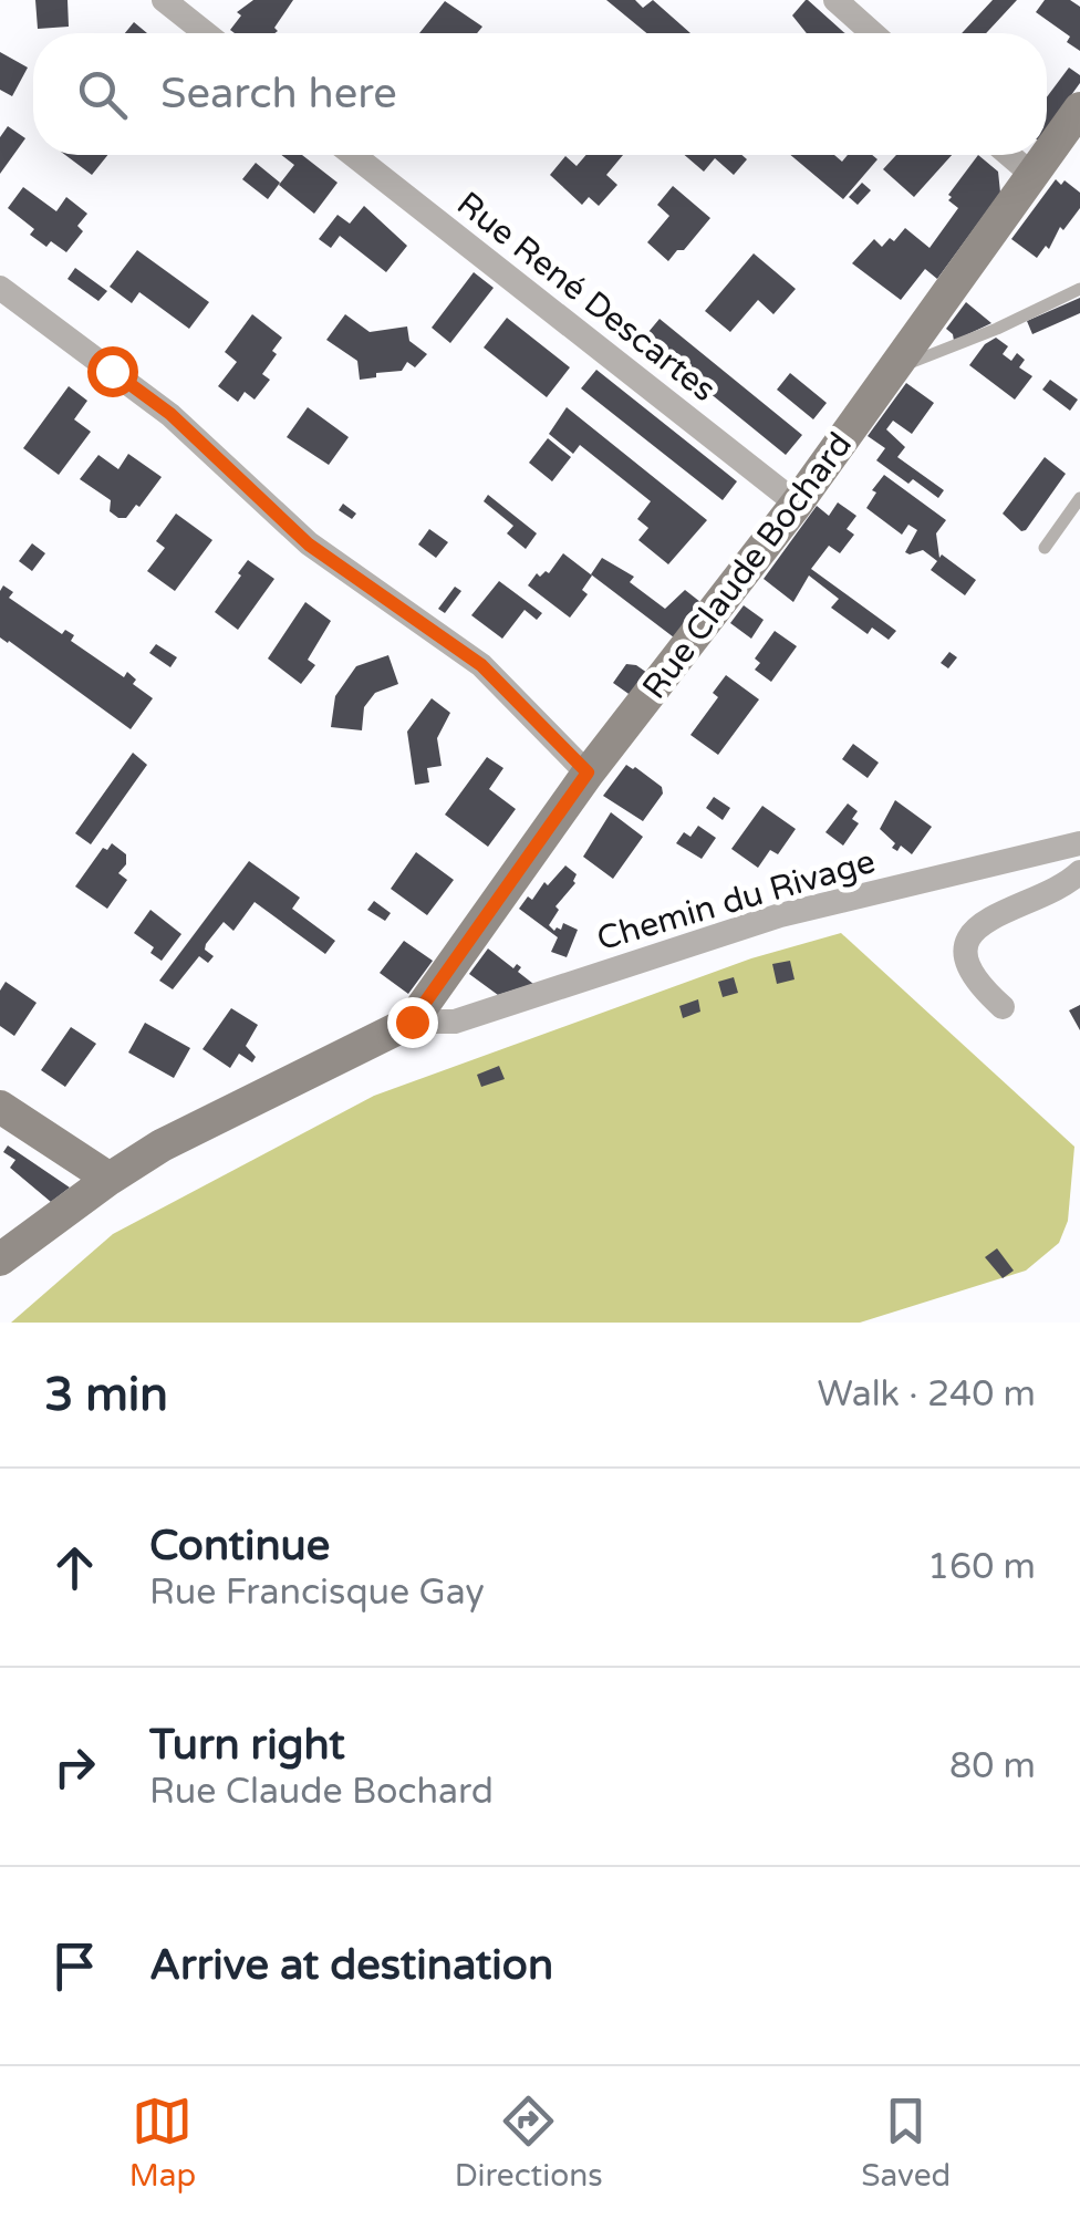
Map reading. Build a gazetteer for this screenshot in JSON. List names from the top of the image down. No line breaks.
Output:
{"streets":{"main road":["Rue Claude Bochard"],"street":["Rue René Descartes","Chemin du Rivage"]},"crossings":[["Rue René Descartes","Rue Claude Bochard"],["Rue Claude Bochard","Chemin du Rivage"]],"page":{"search":"Search here","heading":["3 min","Walk · 240 m"],"list":[["Continue","Rue Francisque Gay","160 m"],["Turn right","Rue Claude Bochard","80 m"],"Arrive at destination"],"nav":["Map","Directions","Saved"]}}
